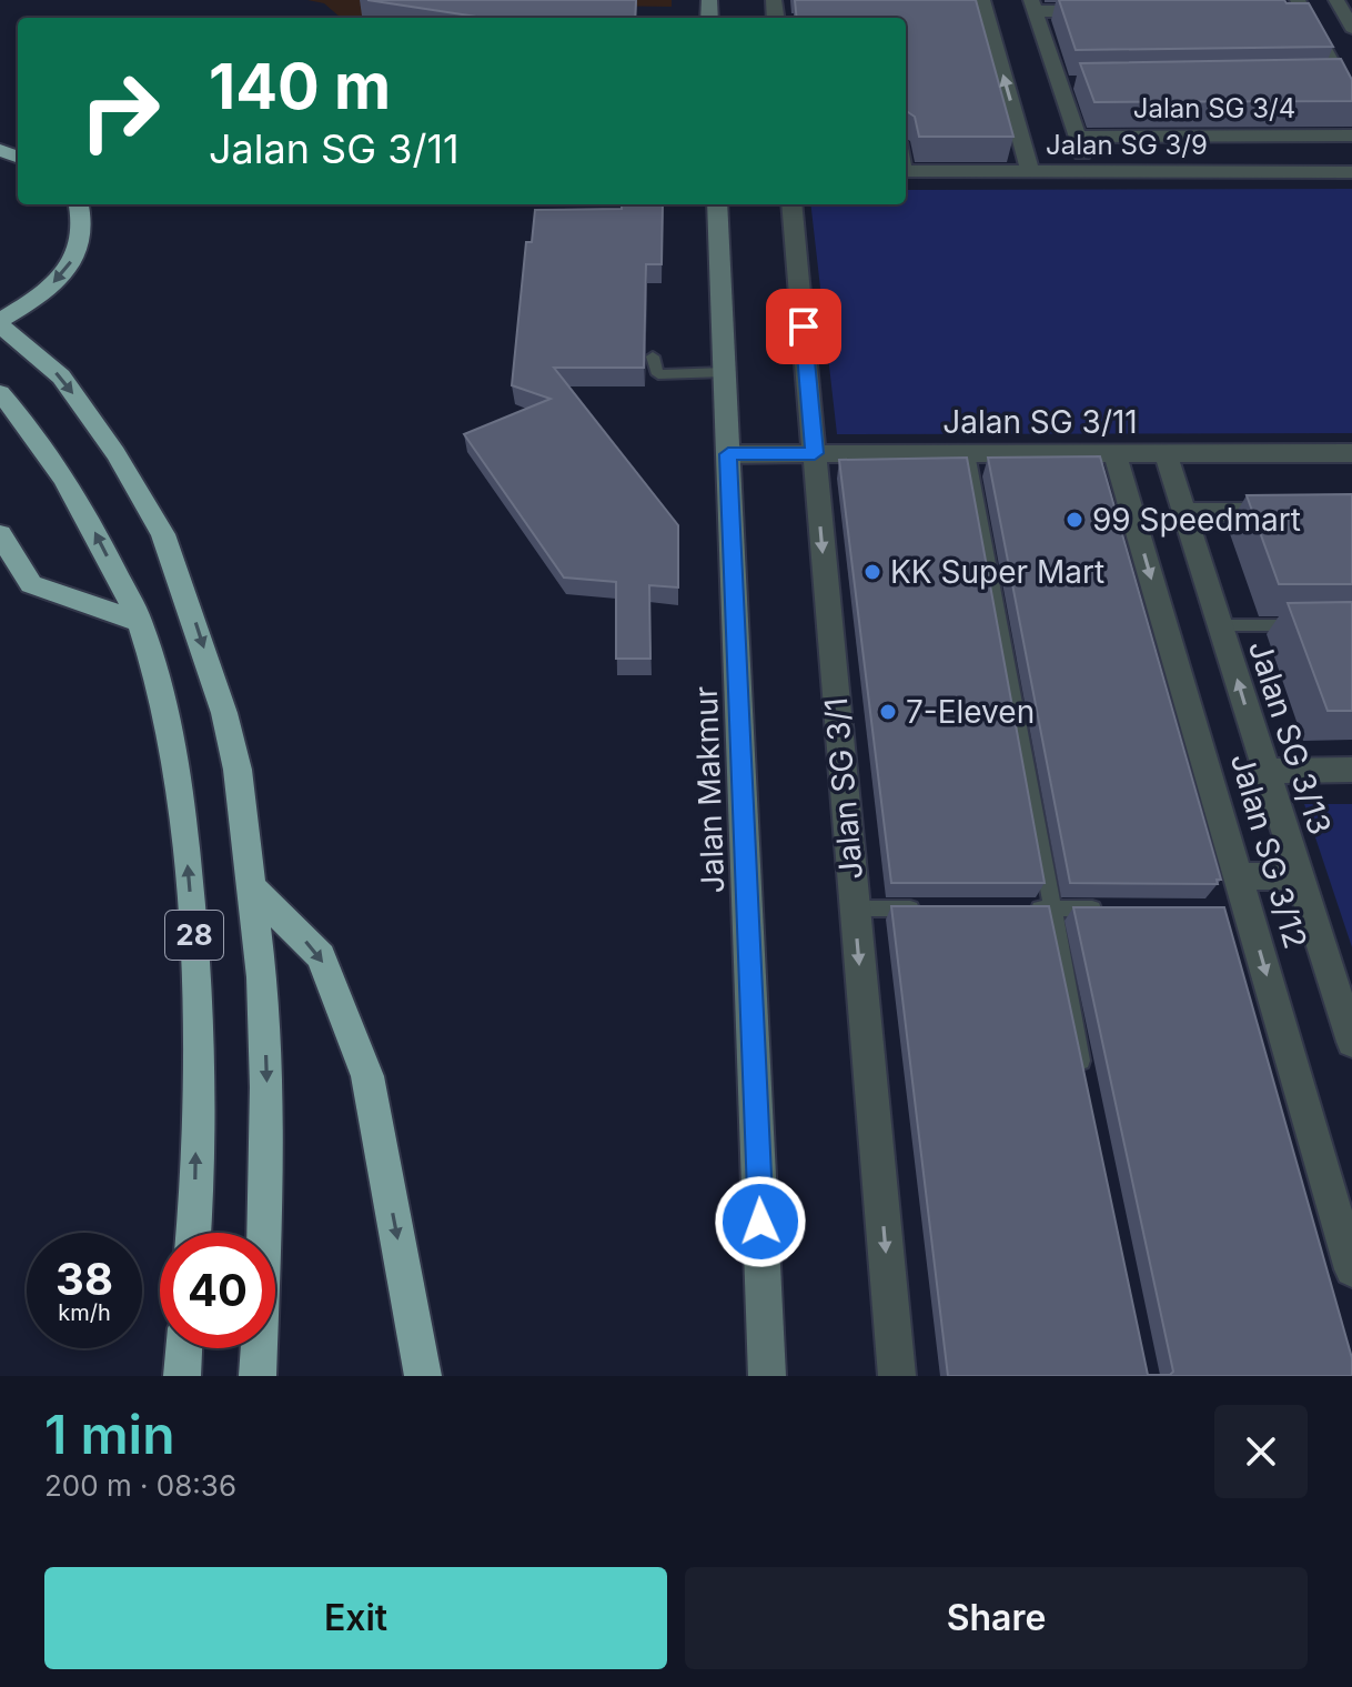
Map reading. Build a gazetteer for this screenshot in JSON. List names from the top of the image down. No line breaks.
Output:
{"streets":{"highway":["28"],"street":["Jalan SG 3/4","Jalan SG 3/9","Jalan SG 3/11","Jalan SG 3/13","Jalan SG 3/1","Jalan Makmur","Jalan SG 3/12"]},"crossings":[["Jalan SG 3/11","Jalan SG 3/13"],["Jalan SG 3/11","Jalan SG 3/1"],["Jalan SG 3/11","Jalan Makmur"],["Jalan SG 3/11","Jalan SG 3/12"]],"one_way":["Jalan SG 3/1","Jalan SG 3/12"],"places":["99 Speedmart","KK Super Mart","7-Eleven"],"page":{"turn":["140 m","Jalan SG 3/11"],"speed":"38 km/h","limit":"40","heading":["1 min","200 m · 08:36"],"buttons":["Exit","Share"]}}
